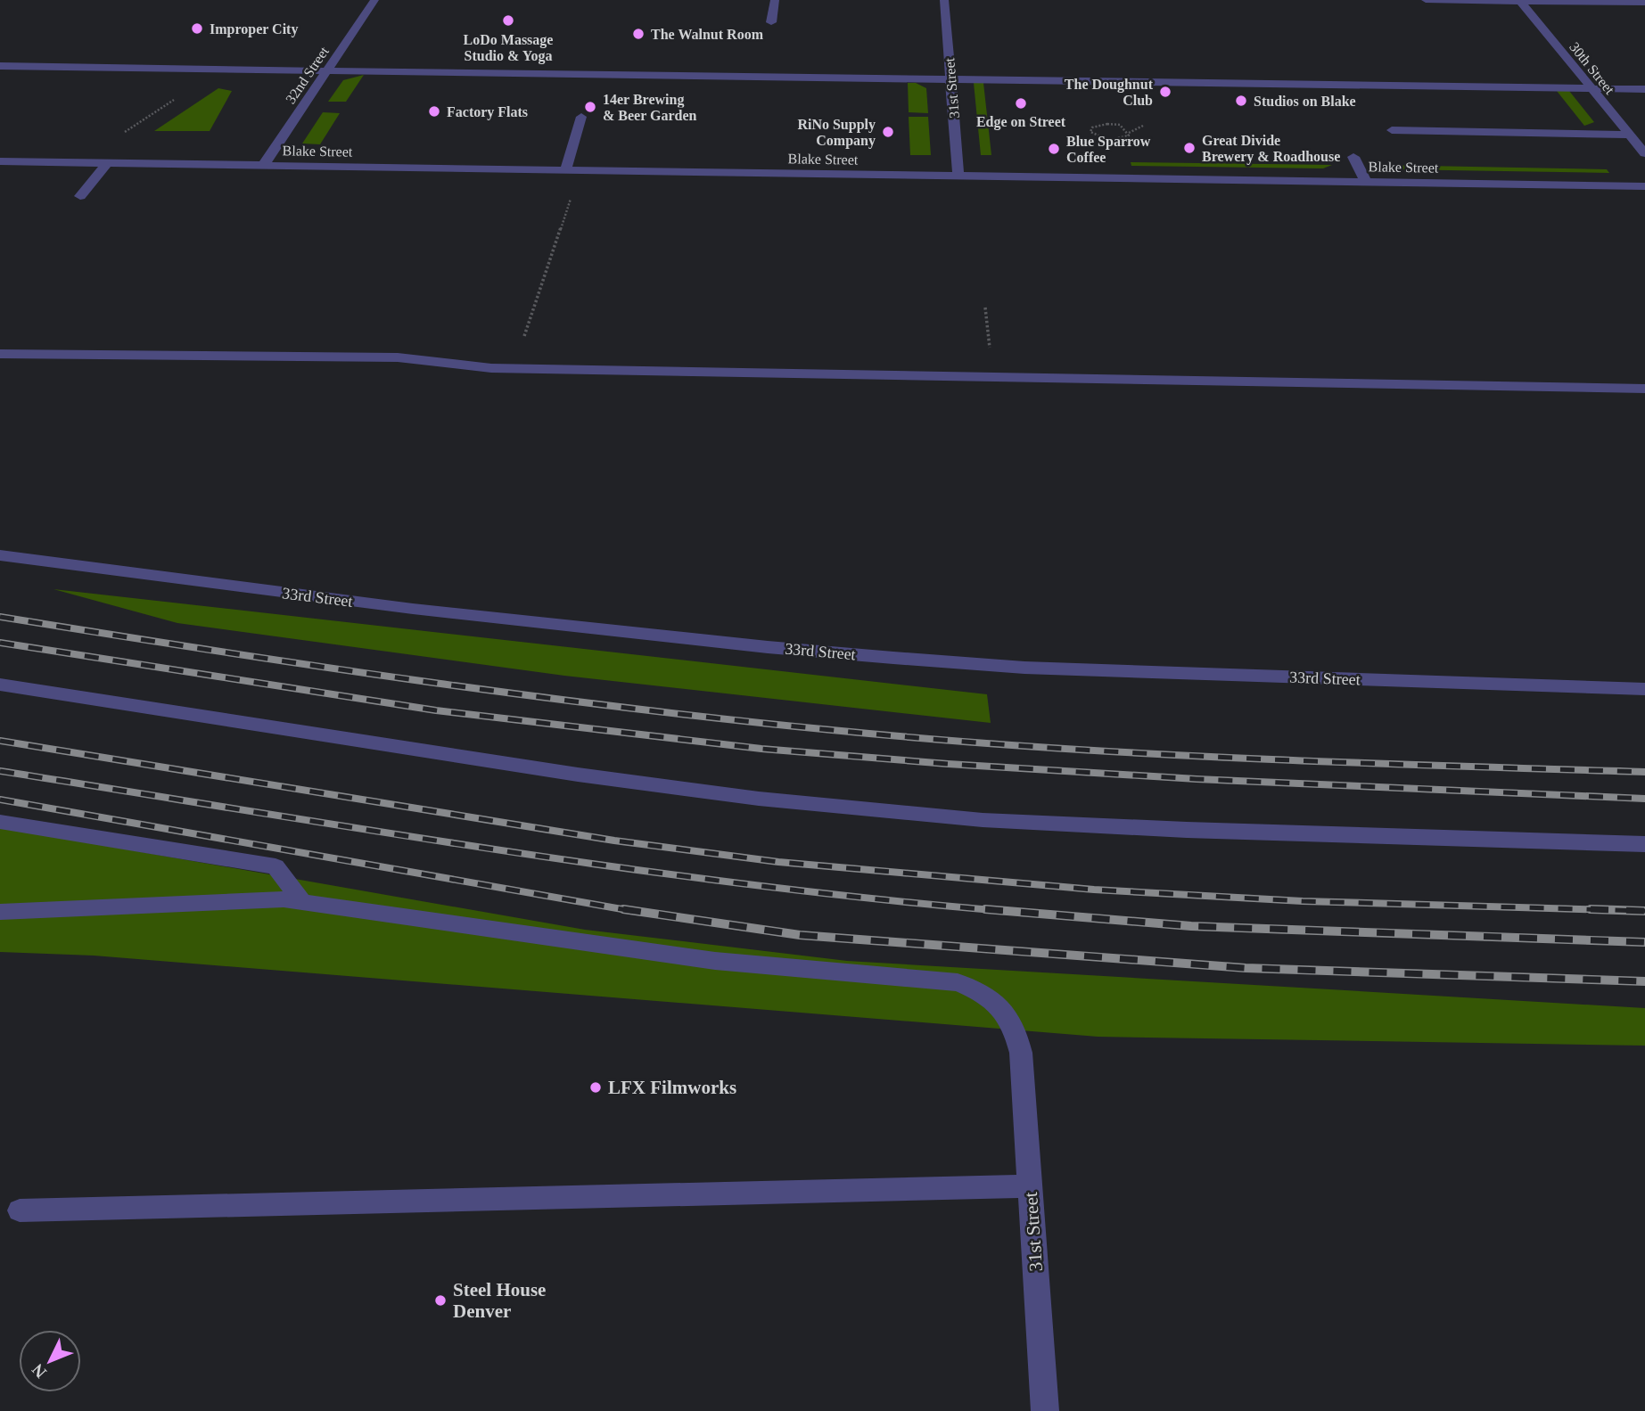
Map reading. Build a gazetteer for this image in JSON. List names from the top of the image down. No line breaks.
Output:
{"streets":{"street":["30th Street","32nd Street","31st Street","Blake Street","33rd Street"]},"crossings":[["32nd Street","Blake Street"],["31st Street","Blake Street"]],"places":["LoDo Massage Studio & Yoga","Improper City","The Walnut Room","The Doughnut Club","Studios on Blake","Edge on Street","14er Brewing & Beer Garden","Factory Flats","RiNo Supply Company","Great Divide Brewery & Roadhouse","Blue Sparrow Coffee","LFX Filmworks","Steel House Denver"],"north":"bottom left"}
